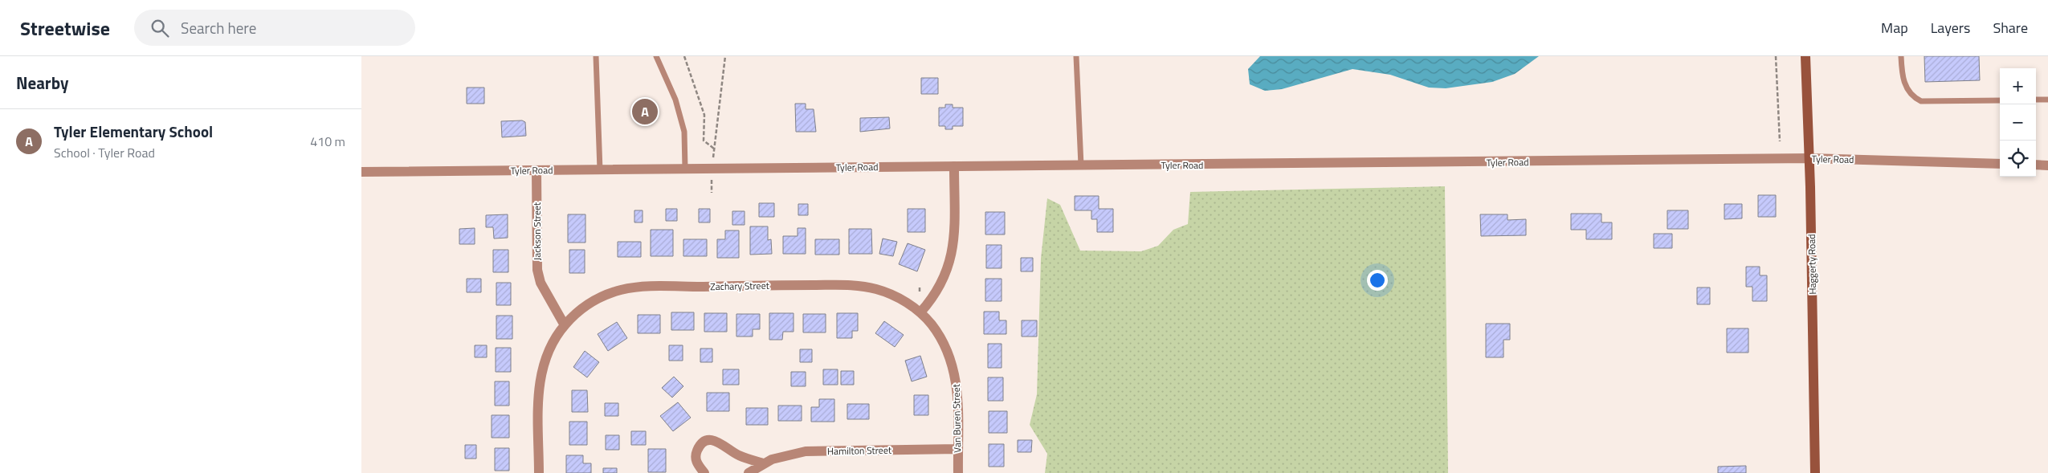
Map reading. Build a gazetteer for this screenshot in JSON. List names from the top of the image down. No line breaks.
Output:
{"streets":{"main road":["Haggerty Road"],"street":["Tyler Road","Jackson Street","Zachary Street","Van Buren Street","Hamilton Street"]},"crossings":[["Tyler Road","Jackson Street"],["Tyler Road","Haggerty Road"],["Jackson Street","Zachary Street"],["Zachary Street","Van Buren Street"],["Van Buren Street","Hamilton Street"]],"page":{"header":"Streetwise","search":"Search here","nav":["Map","Layers","Share"],"heading":"Nearby","map_buttons":["+","−"],"pins":"A","list":[{"mark":"A","name":"Tyler Elementary School","note":"School · Tyler Road","value":"410 m"}]}}
